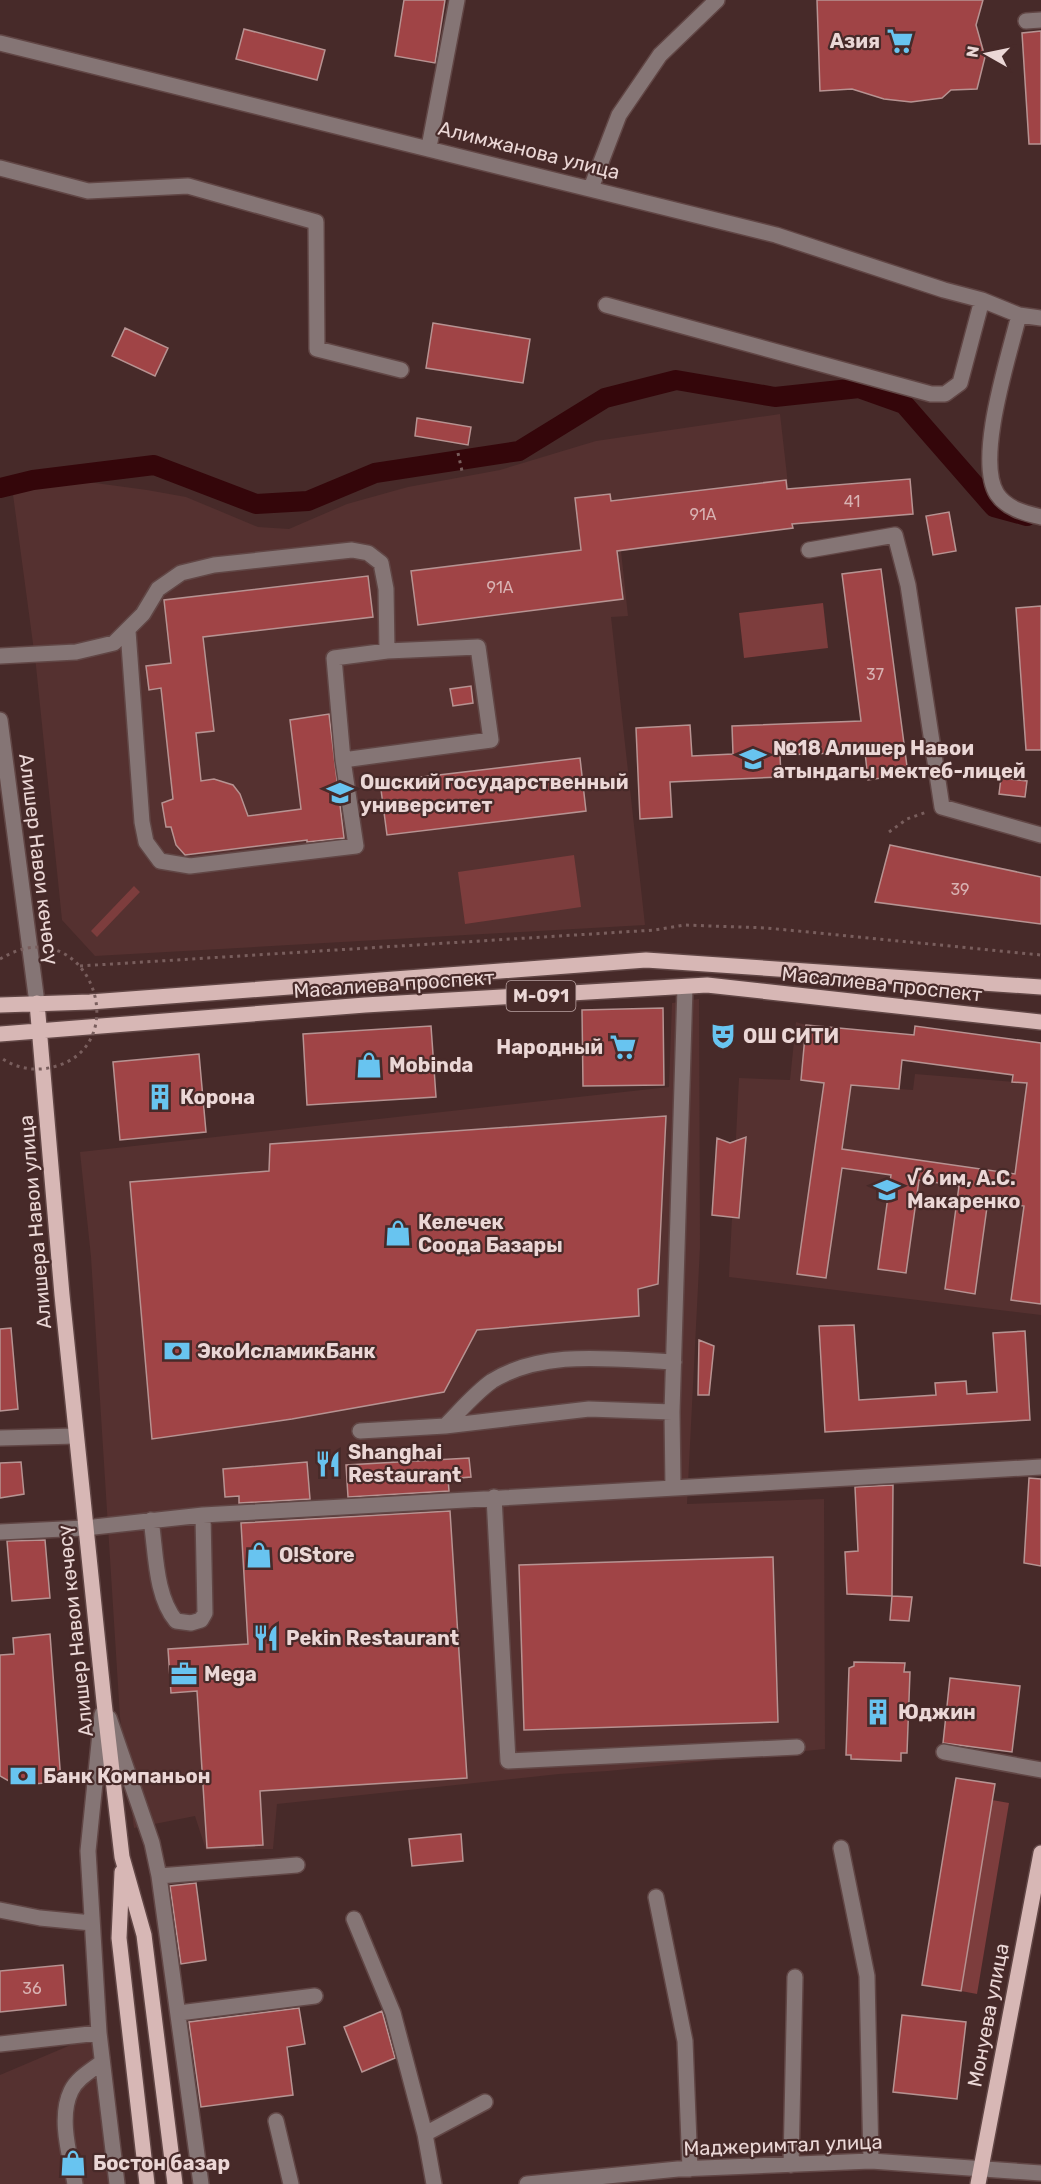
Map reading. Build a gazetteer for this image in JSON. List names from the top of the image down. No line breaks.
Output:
{"streets":{"main road":["Алишер Навои көчөсү","Масалиева проспект","М-091","Алишера Навои улица","Монуева улица"],"street":["Алимжанова улица","Маджеримтал улица"]},"crossings":[["Алишер Навои көчөсү","Масалиева проспект"],["Алишер Навои көчөсү","М-091"],["Алишер Навои көчөсү","Алишера Навои улица"],["Масалиева проспект","М-091"],["Масалиева проспект","Алишера Навои улица"],["М-091","Алишера Навои улица"],["Монуева улица","Маджеримтал улица"]],"places":{"supermarket":["Азия","Народный"],"school or university":["№18 Алишер Навои атындагы мектеб-лицей","Ошский государственный университет","√6 им, А.С. Макаренко"],"theatre":["ОШ СИТИ"],"shop":["Mobinda","Келечек Соода Базары","O!Store","Бостон базар"],"building":["Корона","Юджин"],"bank":["ЭкоИсламикБанк","Банк Компаньон"],"restaurant":["Shanghai Restaurant","Pekin Restaurant"],"office":["Mega"]},"house_numbers":["41","91А","91А","37","39","36"],"north":"left"}
